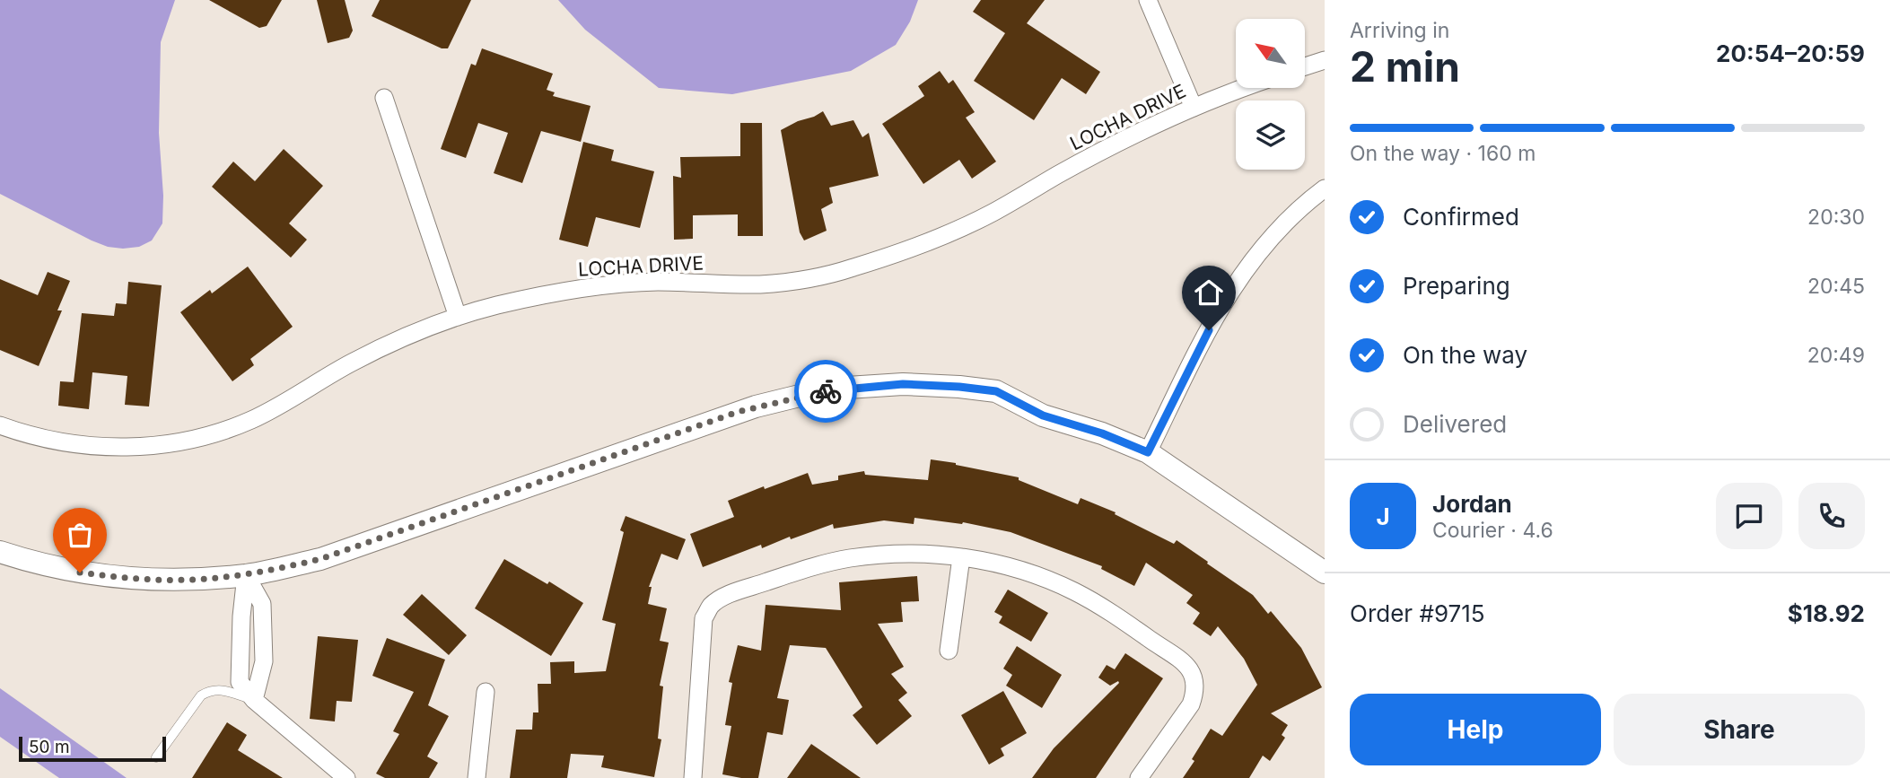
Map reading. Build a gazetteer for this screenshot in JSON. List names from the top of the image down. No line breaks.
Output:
{"streets":{"street":["LOCHA DRIVE"]},"scale_bar":"50 m","north":"top left","page":{"heading":["2 min","Arriving in","20:54–20:59"],"panel":["Jordan","Courier · 4.6","Order #9715","$18.92"],"bar":"On the way · 160 m","list":[["Confirmed","20:30"],["Preparing","20:45"],["On the way","20:49"],"Delivered"],"round":"J","buttons":["Help","Share"],"scale":"50 m"}}
